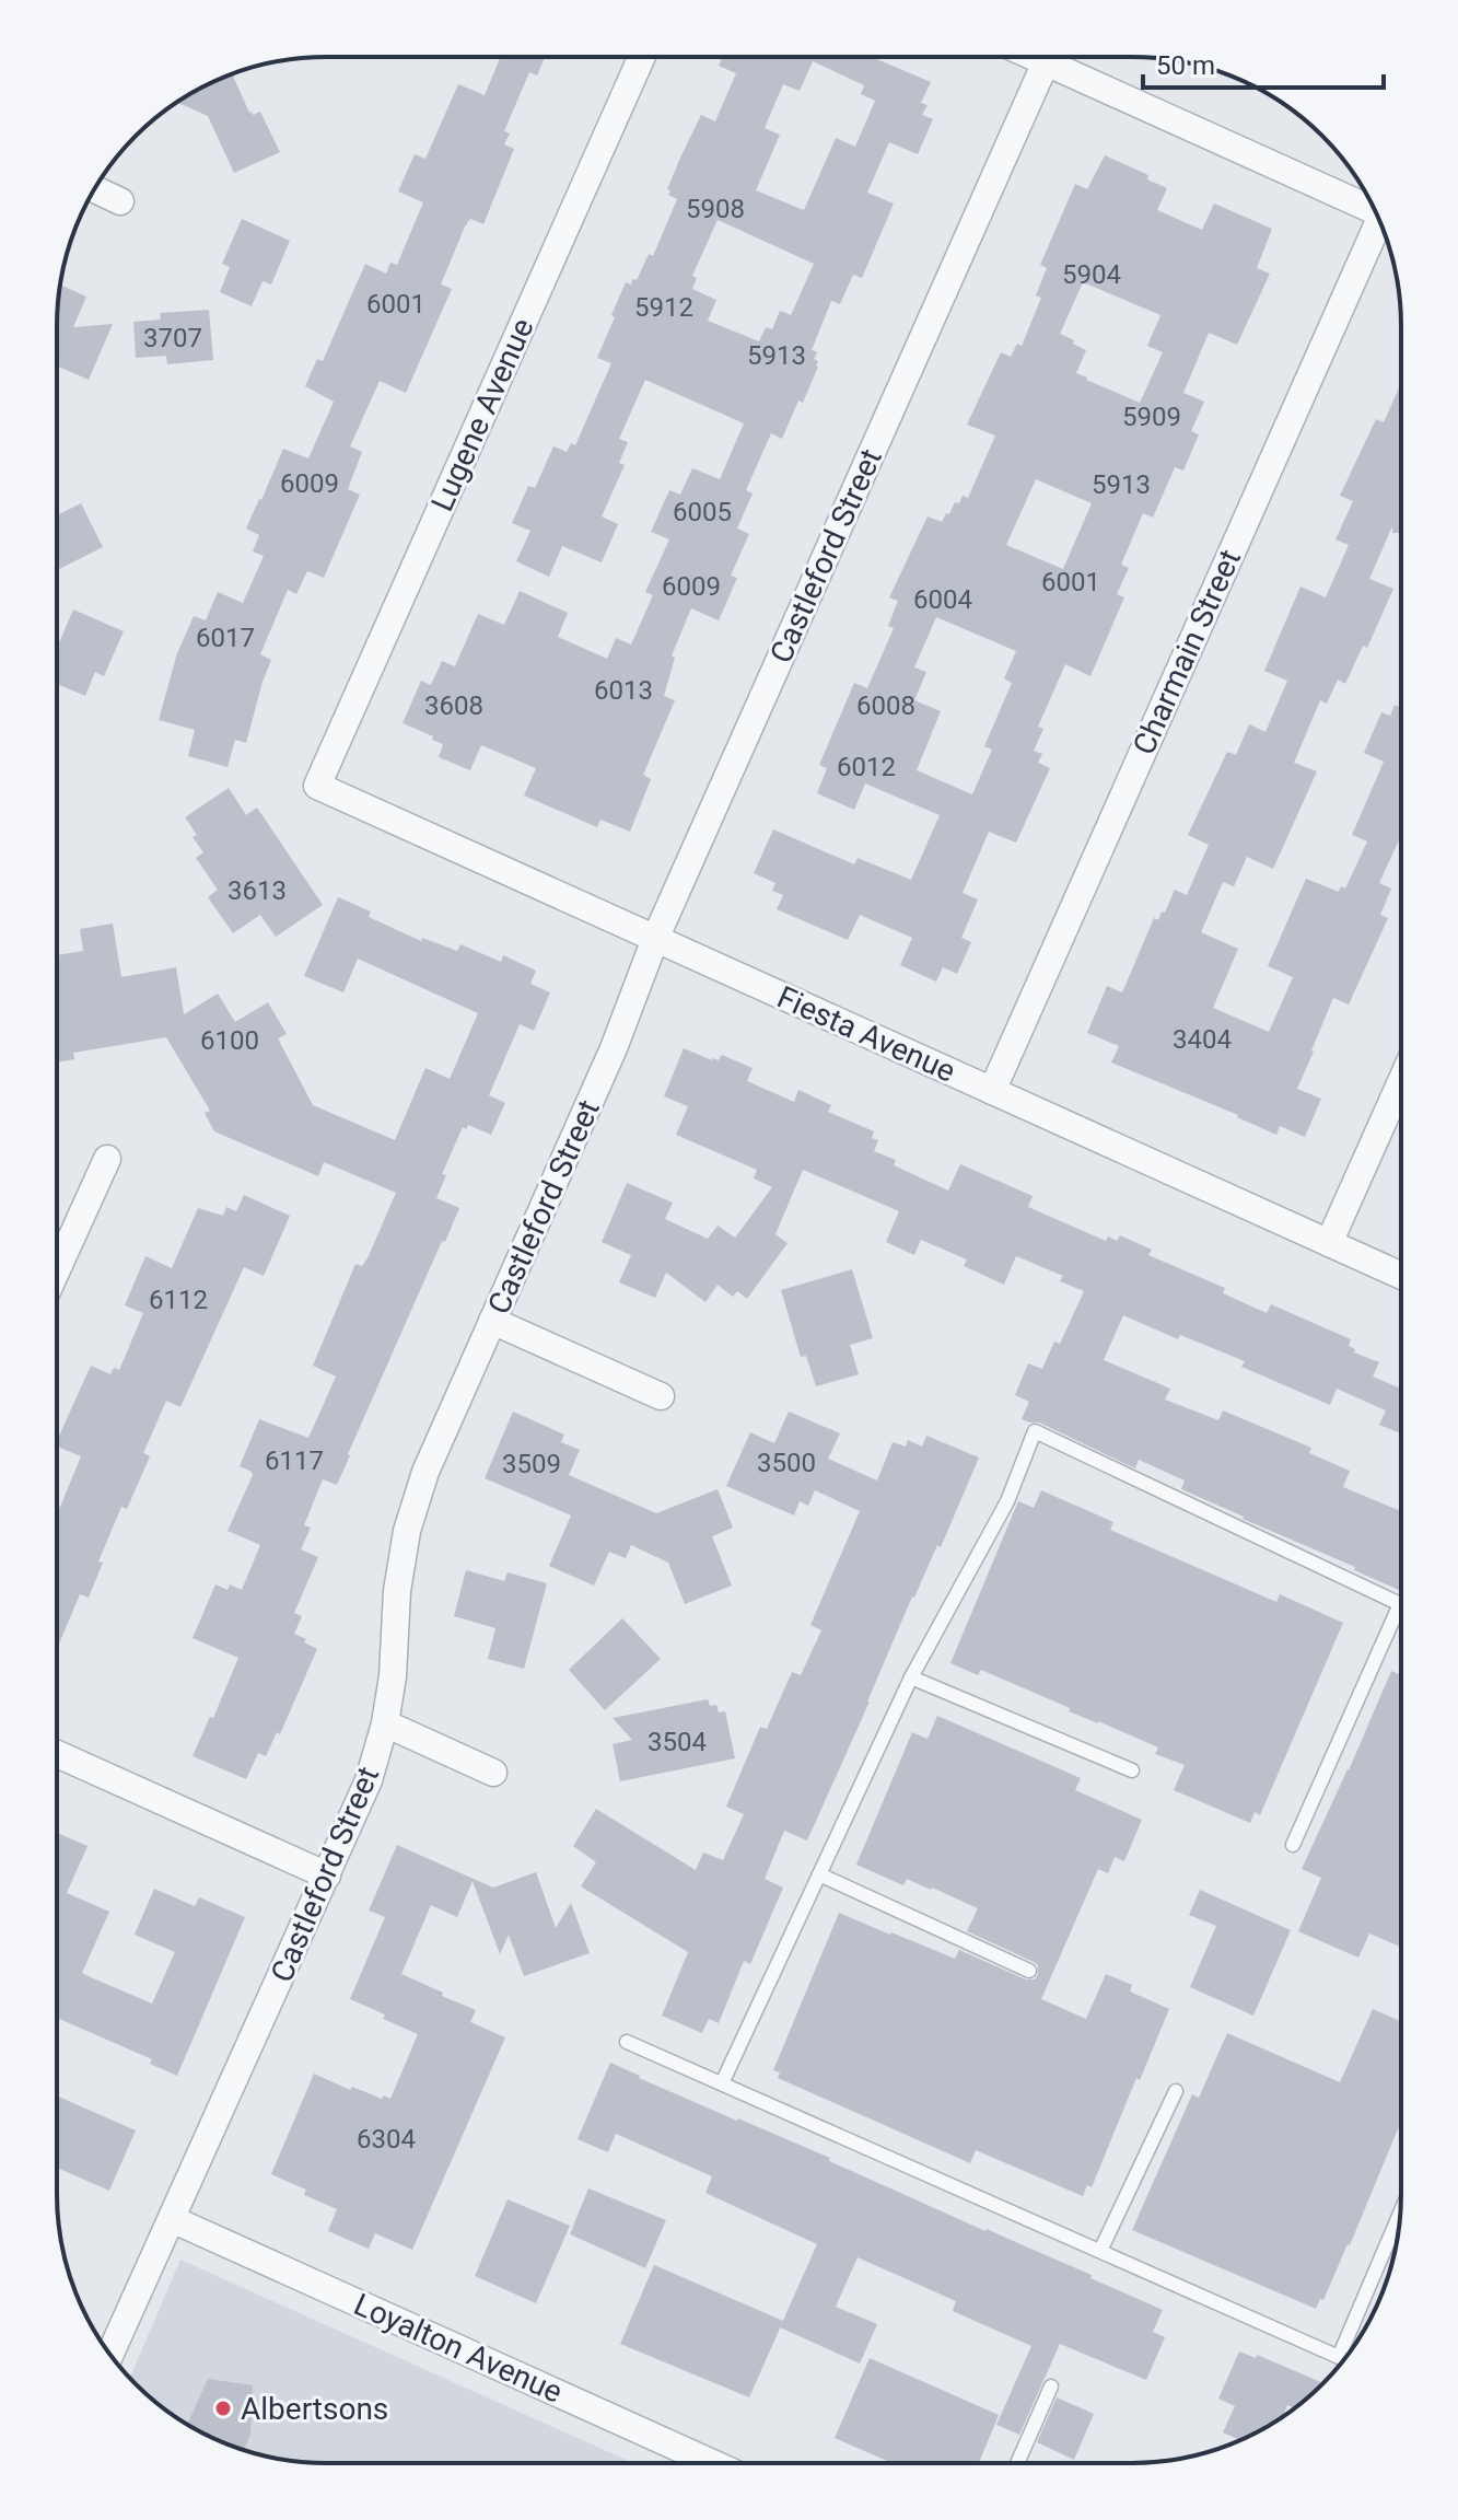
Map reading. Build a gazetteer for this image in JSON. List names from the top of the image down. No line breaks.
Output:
{"streets":{"street":["Lugene Avenue","Castleford Street","Charmain Street","Fiesta Avenue","Loyalton Avenue"]},"crossings":[["Lugene Avenue","Fiesta Avenue"],["Castleford Street","Fiesta Avenue"],["Castleford Street","Loyalton Avenue"],["Charmain Street","Fiesta Avenue"]],"places":["Albertsons"],"house_numbers":["5908","5904","6001","5912","3707","5913","5909","6009","5913","6005","6001","6009","6004","6017","6013","3608","6008","6012","3613","3404","6100","6112","6117","3500","3509","3504","6304"],"scale_bar":"50 m"}
